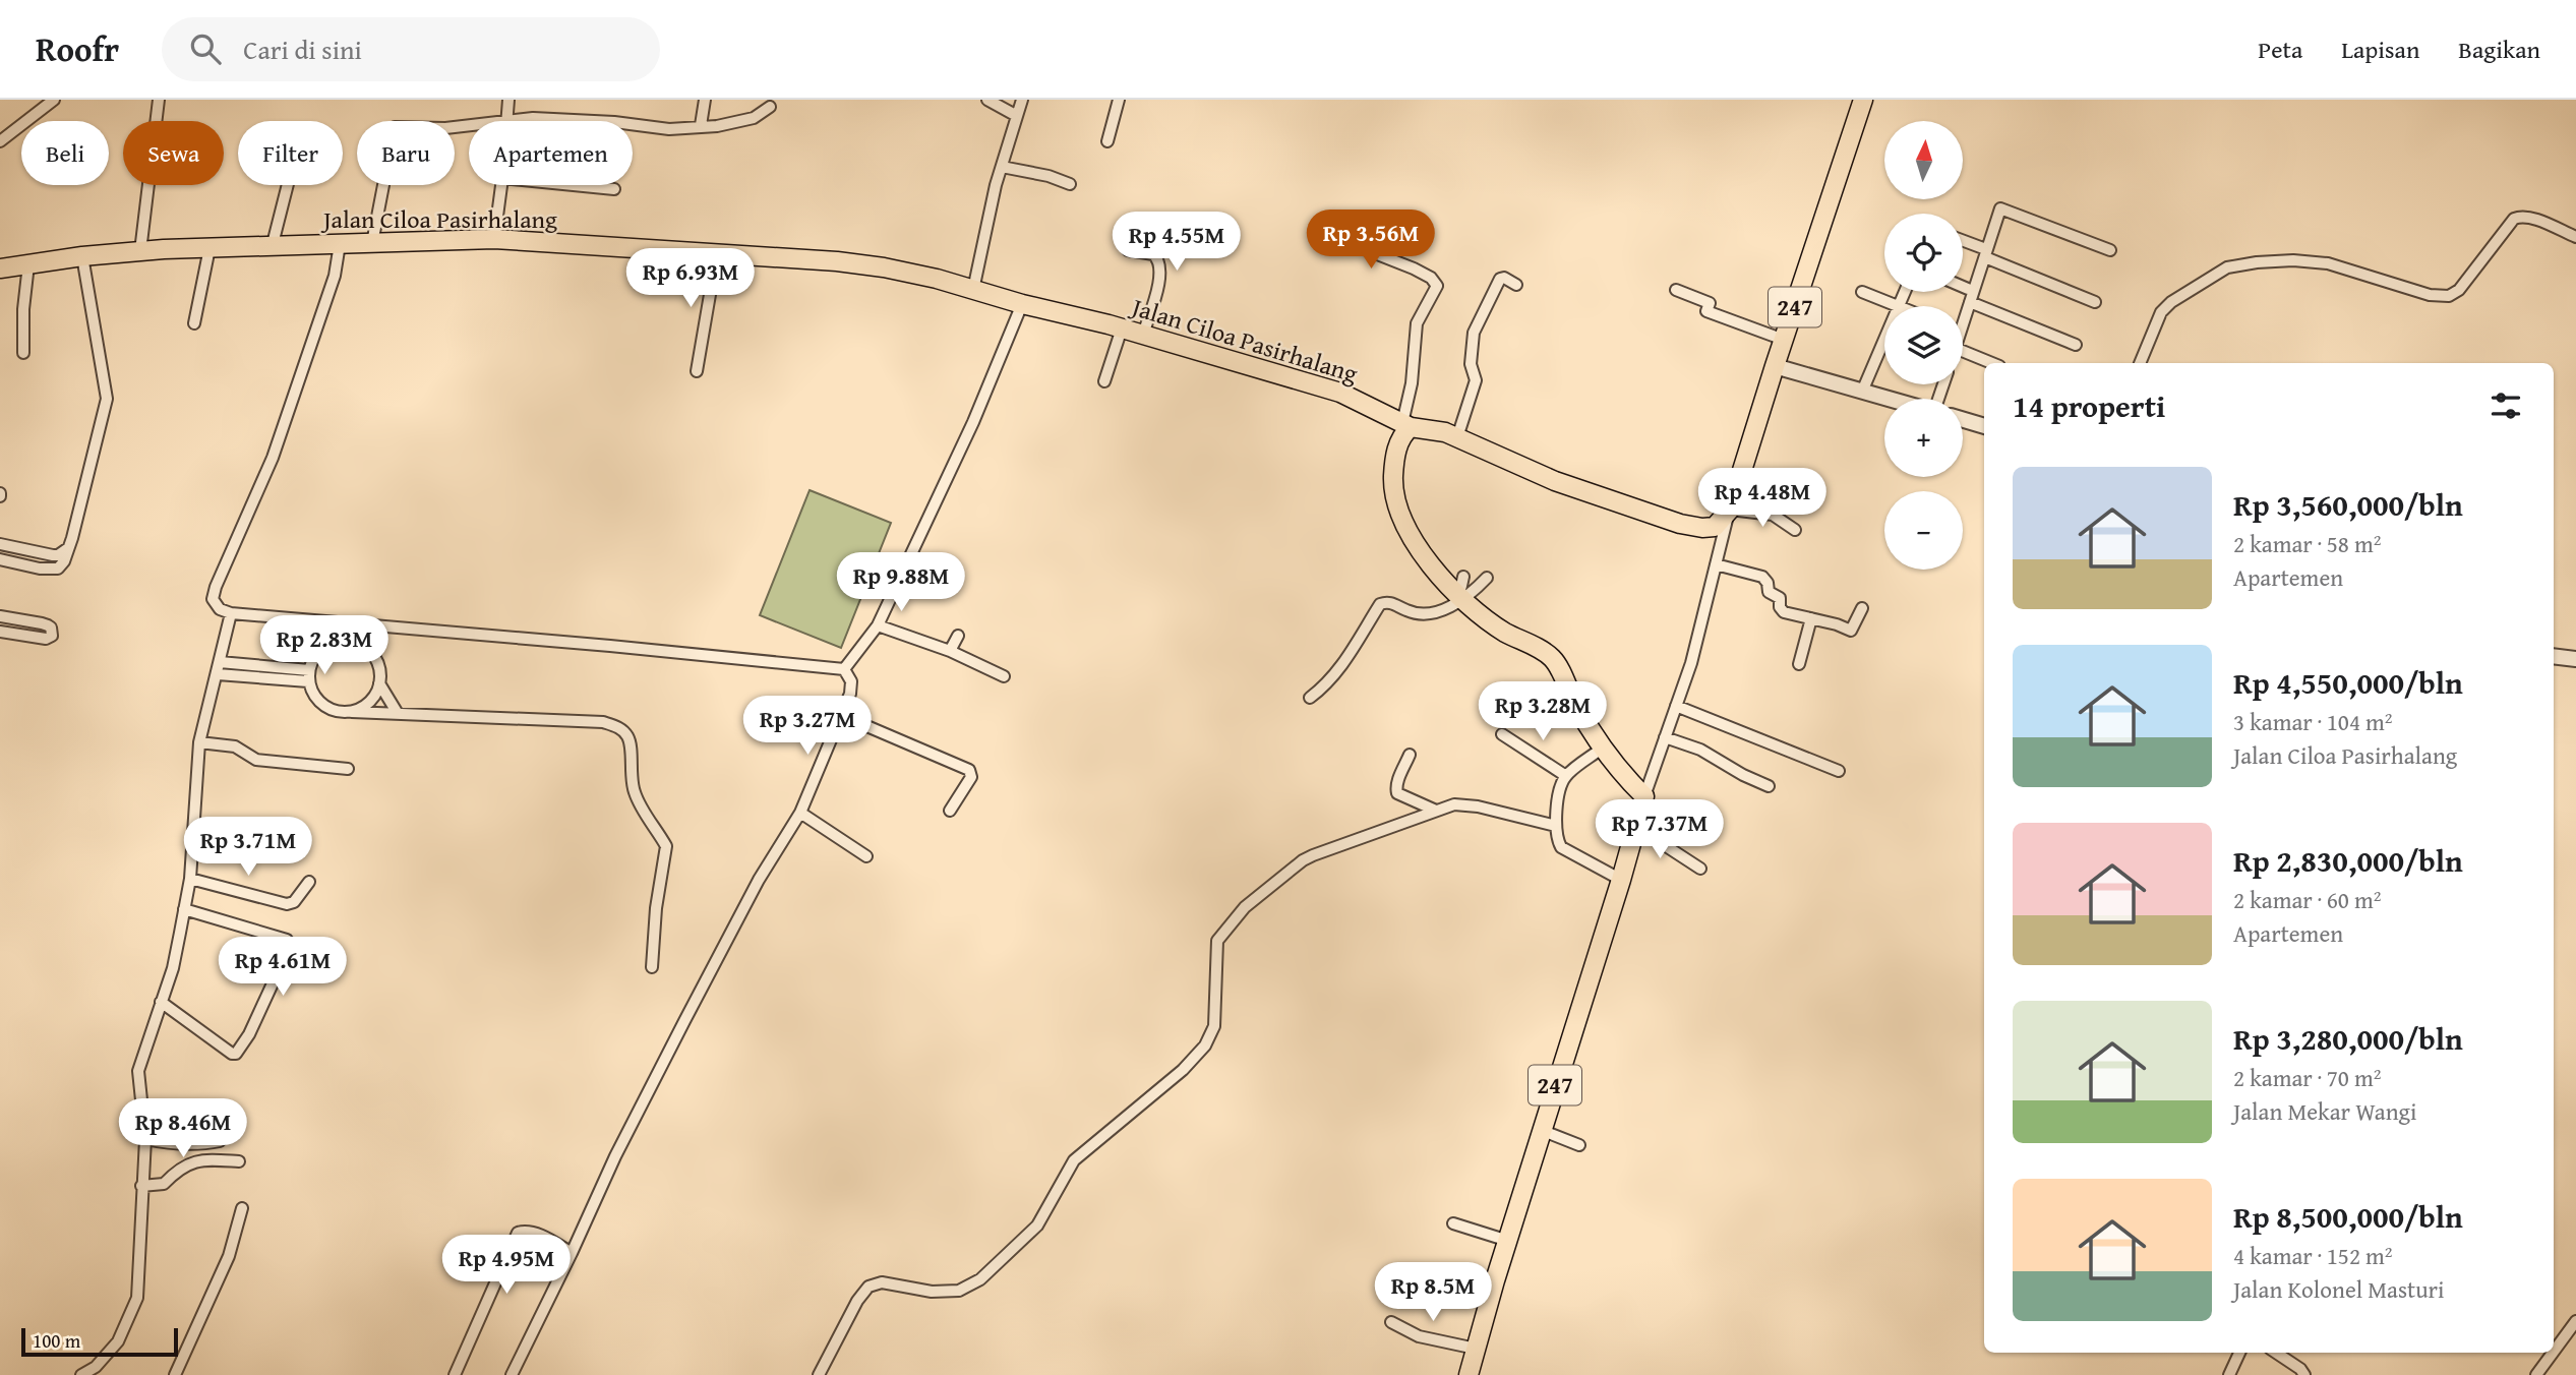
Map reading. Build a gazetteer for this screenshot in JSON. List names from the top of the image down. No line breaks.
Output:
{"streets":{"main road":["Jalan Ciloa Pasirhalang","247"]},"crossings":[["Jalan Ciloa Pasirhalang","247"]],"scale_bar":"100 m","north":"top","page":{"header":"Roofr","search":"Cari di sini","nav":["Peta","Lapisan","Bagikan"],"map_buttons":["+","−"],"chip":["Beli","Sewa","Filter","Baru","Apartemen"],"price":["Rp 3.56M","Rp 4.55M","Rp 6.93M","Rp 4.48M","Rp 9.88M","Rp 2.83M","Rp 3.28M","Rp 3.27M","Rp 7.37M","Rp 3.71M","Rp 4.61M","Rp 8.46M","Rp 4.95M","Rp 8.5M"],"heading":"14 properti","list":[{"name":"Rp 3,560,000/bln","note":"2 kamar · 58 m² · Apartemen"},{"name":"Rp 4,550,000/bln","note":"3 kamar · 104 m² · Jalan Ciloa Pasirhalang"},{"name":"Rp 2,830,000/bln","note":"2 kamar · 60 m² · Apartemen"},{"name":"Rp 3,280,000/bln","note":"2 kamar · 70 m² · Jalan Mekar Wangi"},{"name":"Rp 8,500,000/bln","note":"4 kamar · 152 m² · Jalan Kolonel Masturi"}],"scale":"100 m"}}
